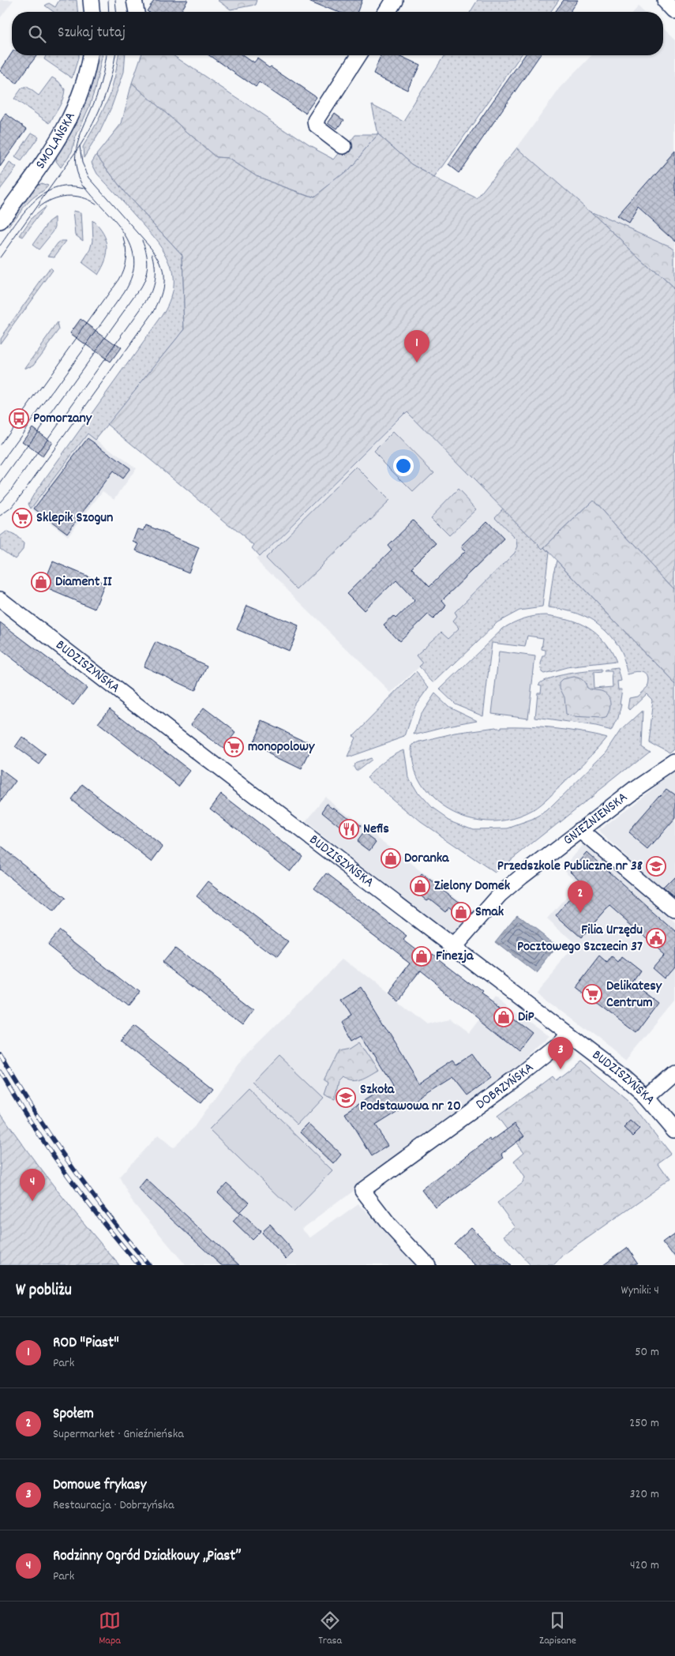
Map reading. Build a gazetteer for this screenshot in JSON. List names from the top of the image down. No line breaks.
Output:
{"streets":{"street":["SMOLAŃSKA","BUDZISZYŃSKA","GNIEŹNIEŃSKA","DOBRZYŃSKA"]},"crossings":[["BUDZISZYŃSKA","GNIEŹNIEŃSKA"],["BUDZISZYŃSKA","DOBRZYŃSKA"]],"places":{"bus stop":["Pomorzany"],"supermarket":["Sklepik Szogun","monopolowy","Delikatesy Centrum"],"shop":["Diament II","Doranka","Zielony Domek","Smak","Finezja","DiP"],"restaurant":["Nefis"],"school or university":["Przedszkole Publiczne nr 38","Szkoła Podstawowa nr 20"],"public building":["Filia Urzędu Pocztowego Szczecin 37"]},"page":{"search":"Szukaj tutaj","pins":["1","2","3","4"],"heading":["W pobliżu","Wyniki: 4"],"list":[{"mark":"1","name":"ROD \"Piast\"","note":"Park","value":"50 m"},{"mark":"2","name":"Społem","note":"Supermarket · Gnieźnieńska","value":"250 m"},{"mark":"3","name":"Domowe frykasy","note":"Restauracja · Dobrzyńska","value":"320 m"},{"mark":"4","name":"Rodzinny Ogród Działkowy „Piast”","note":"Park","value":"420 m"}],"nav":["Mapa","Trasa","Zapisane"]}}
